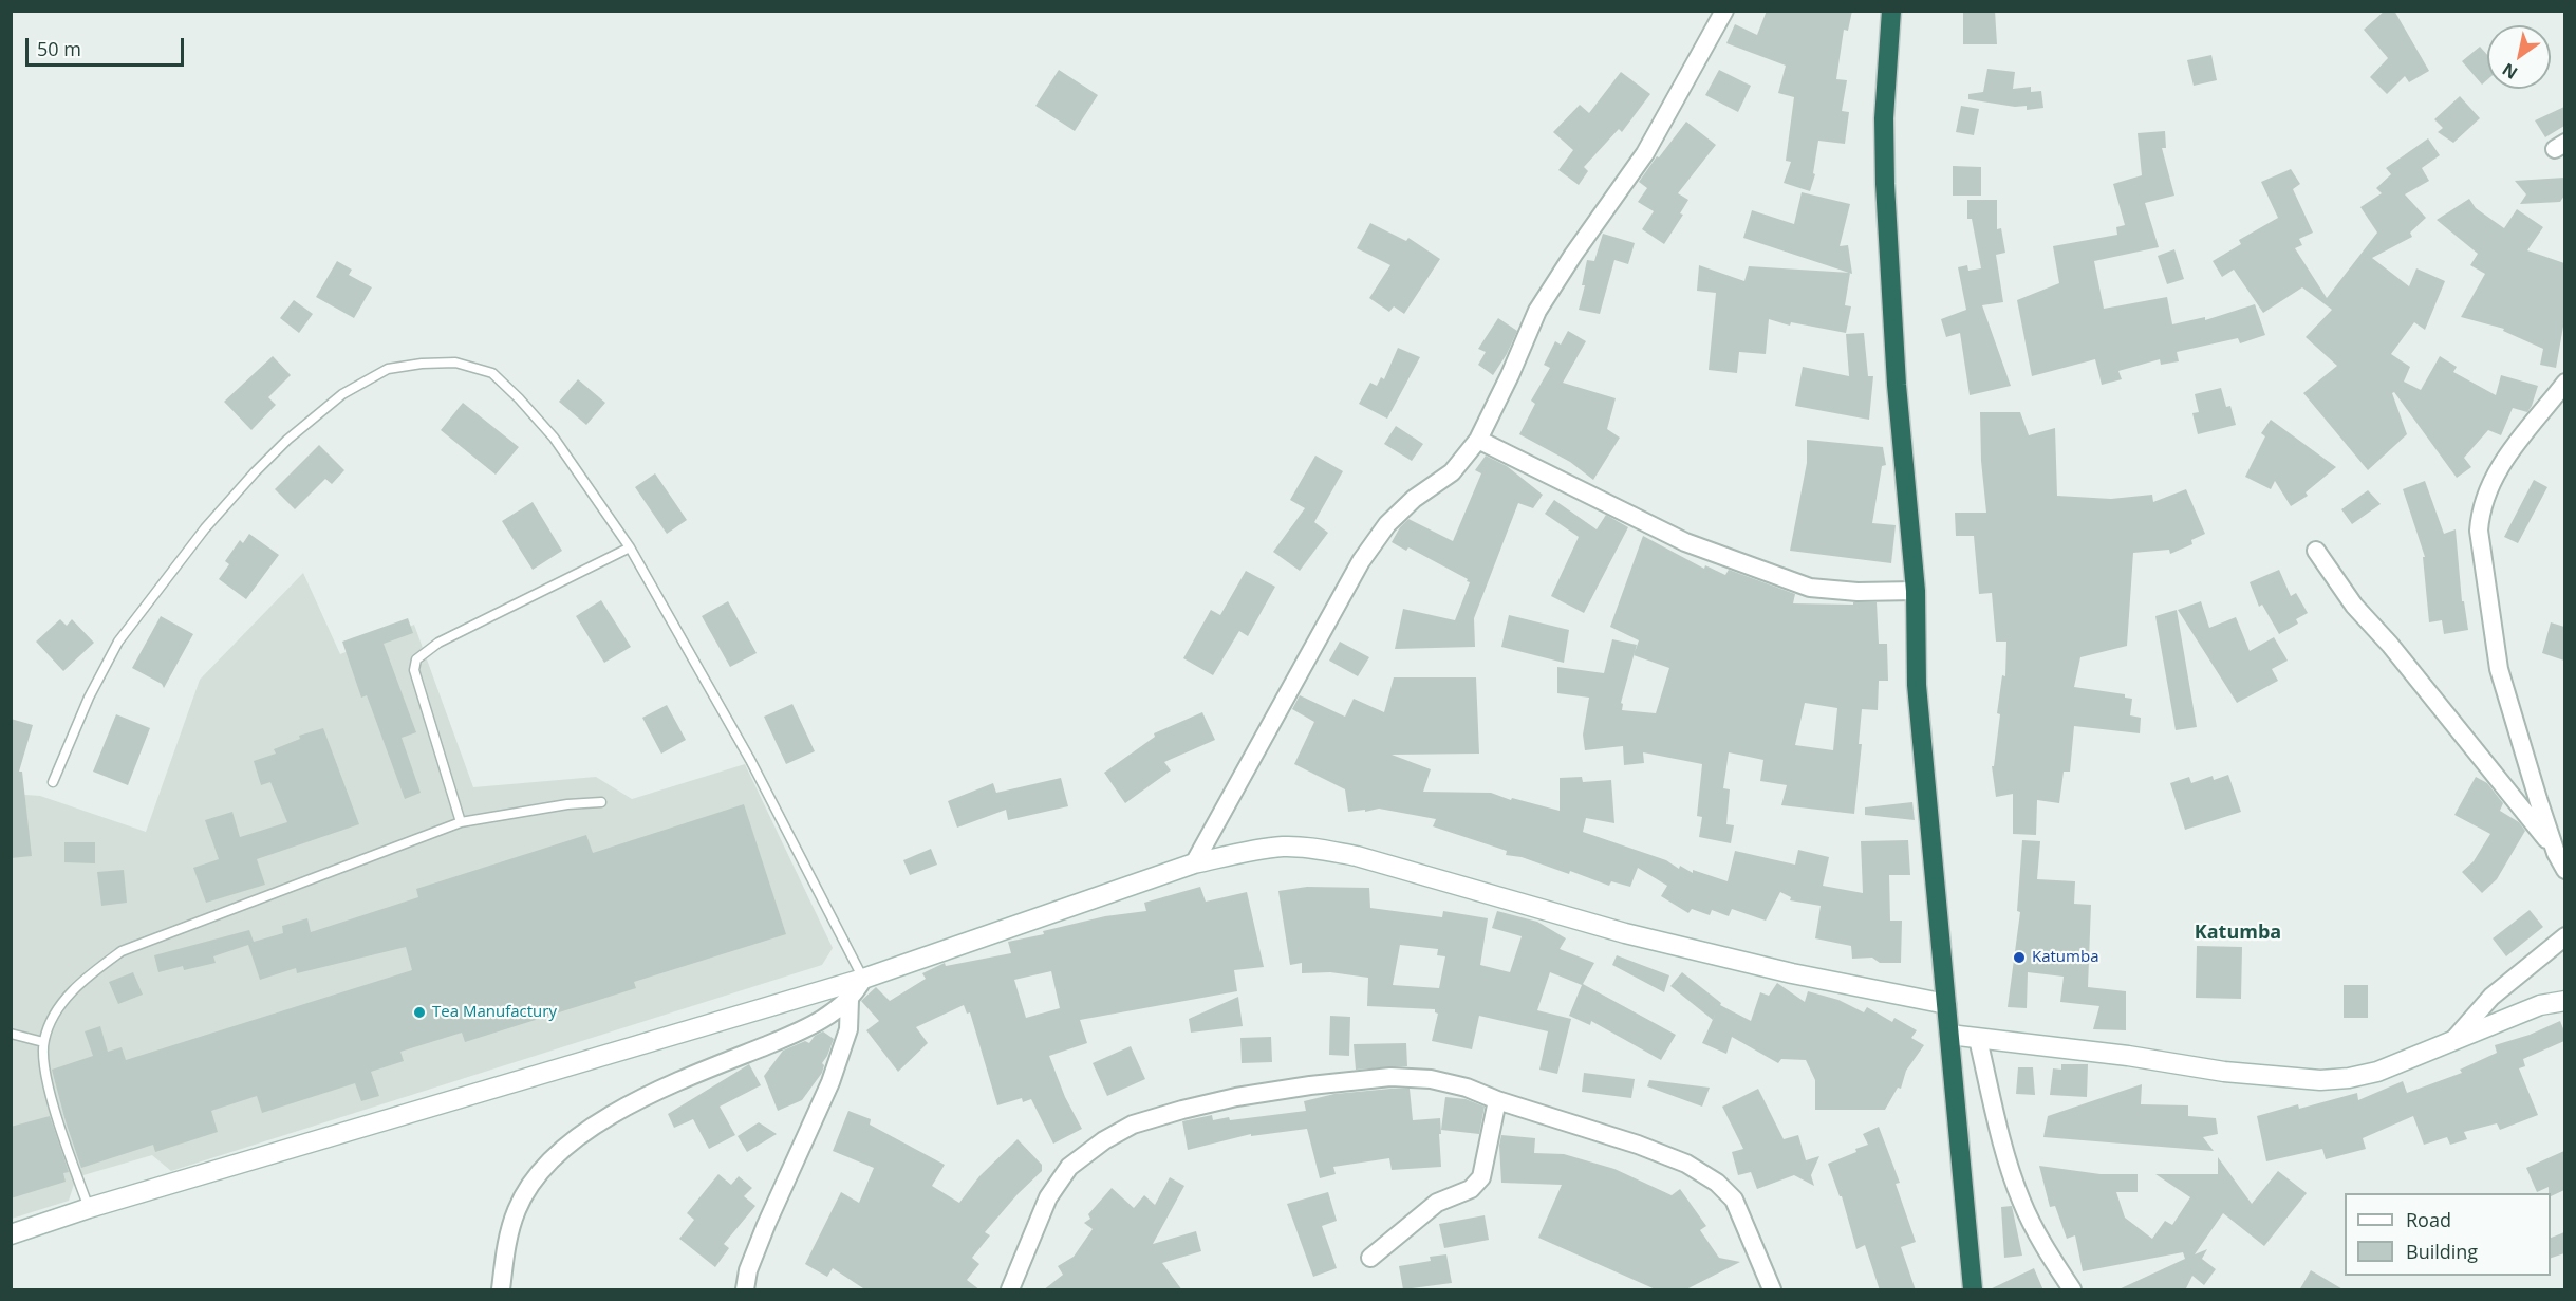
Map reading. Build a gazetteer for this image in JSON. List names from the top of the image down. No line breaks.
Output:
{"districts":["Katumba"],"places":["Katumba","Tea Manufactury"],"legend":["Road","Building"],"scale_bar":"50 m","north":"bottom left"}
